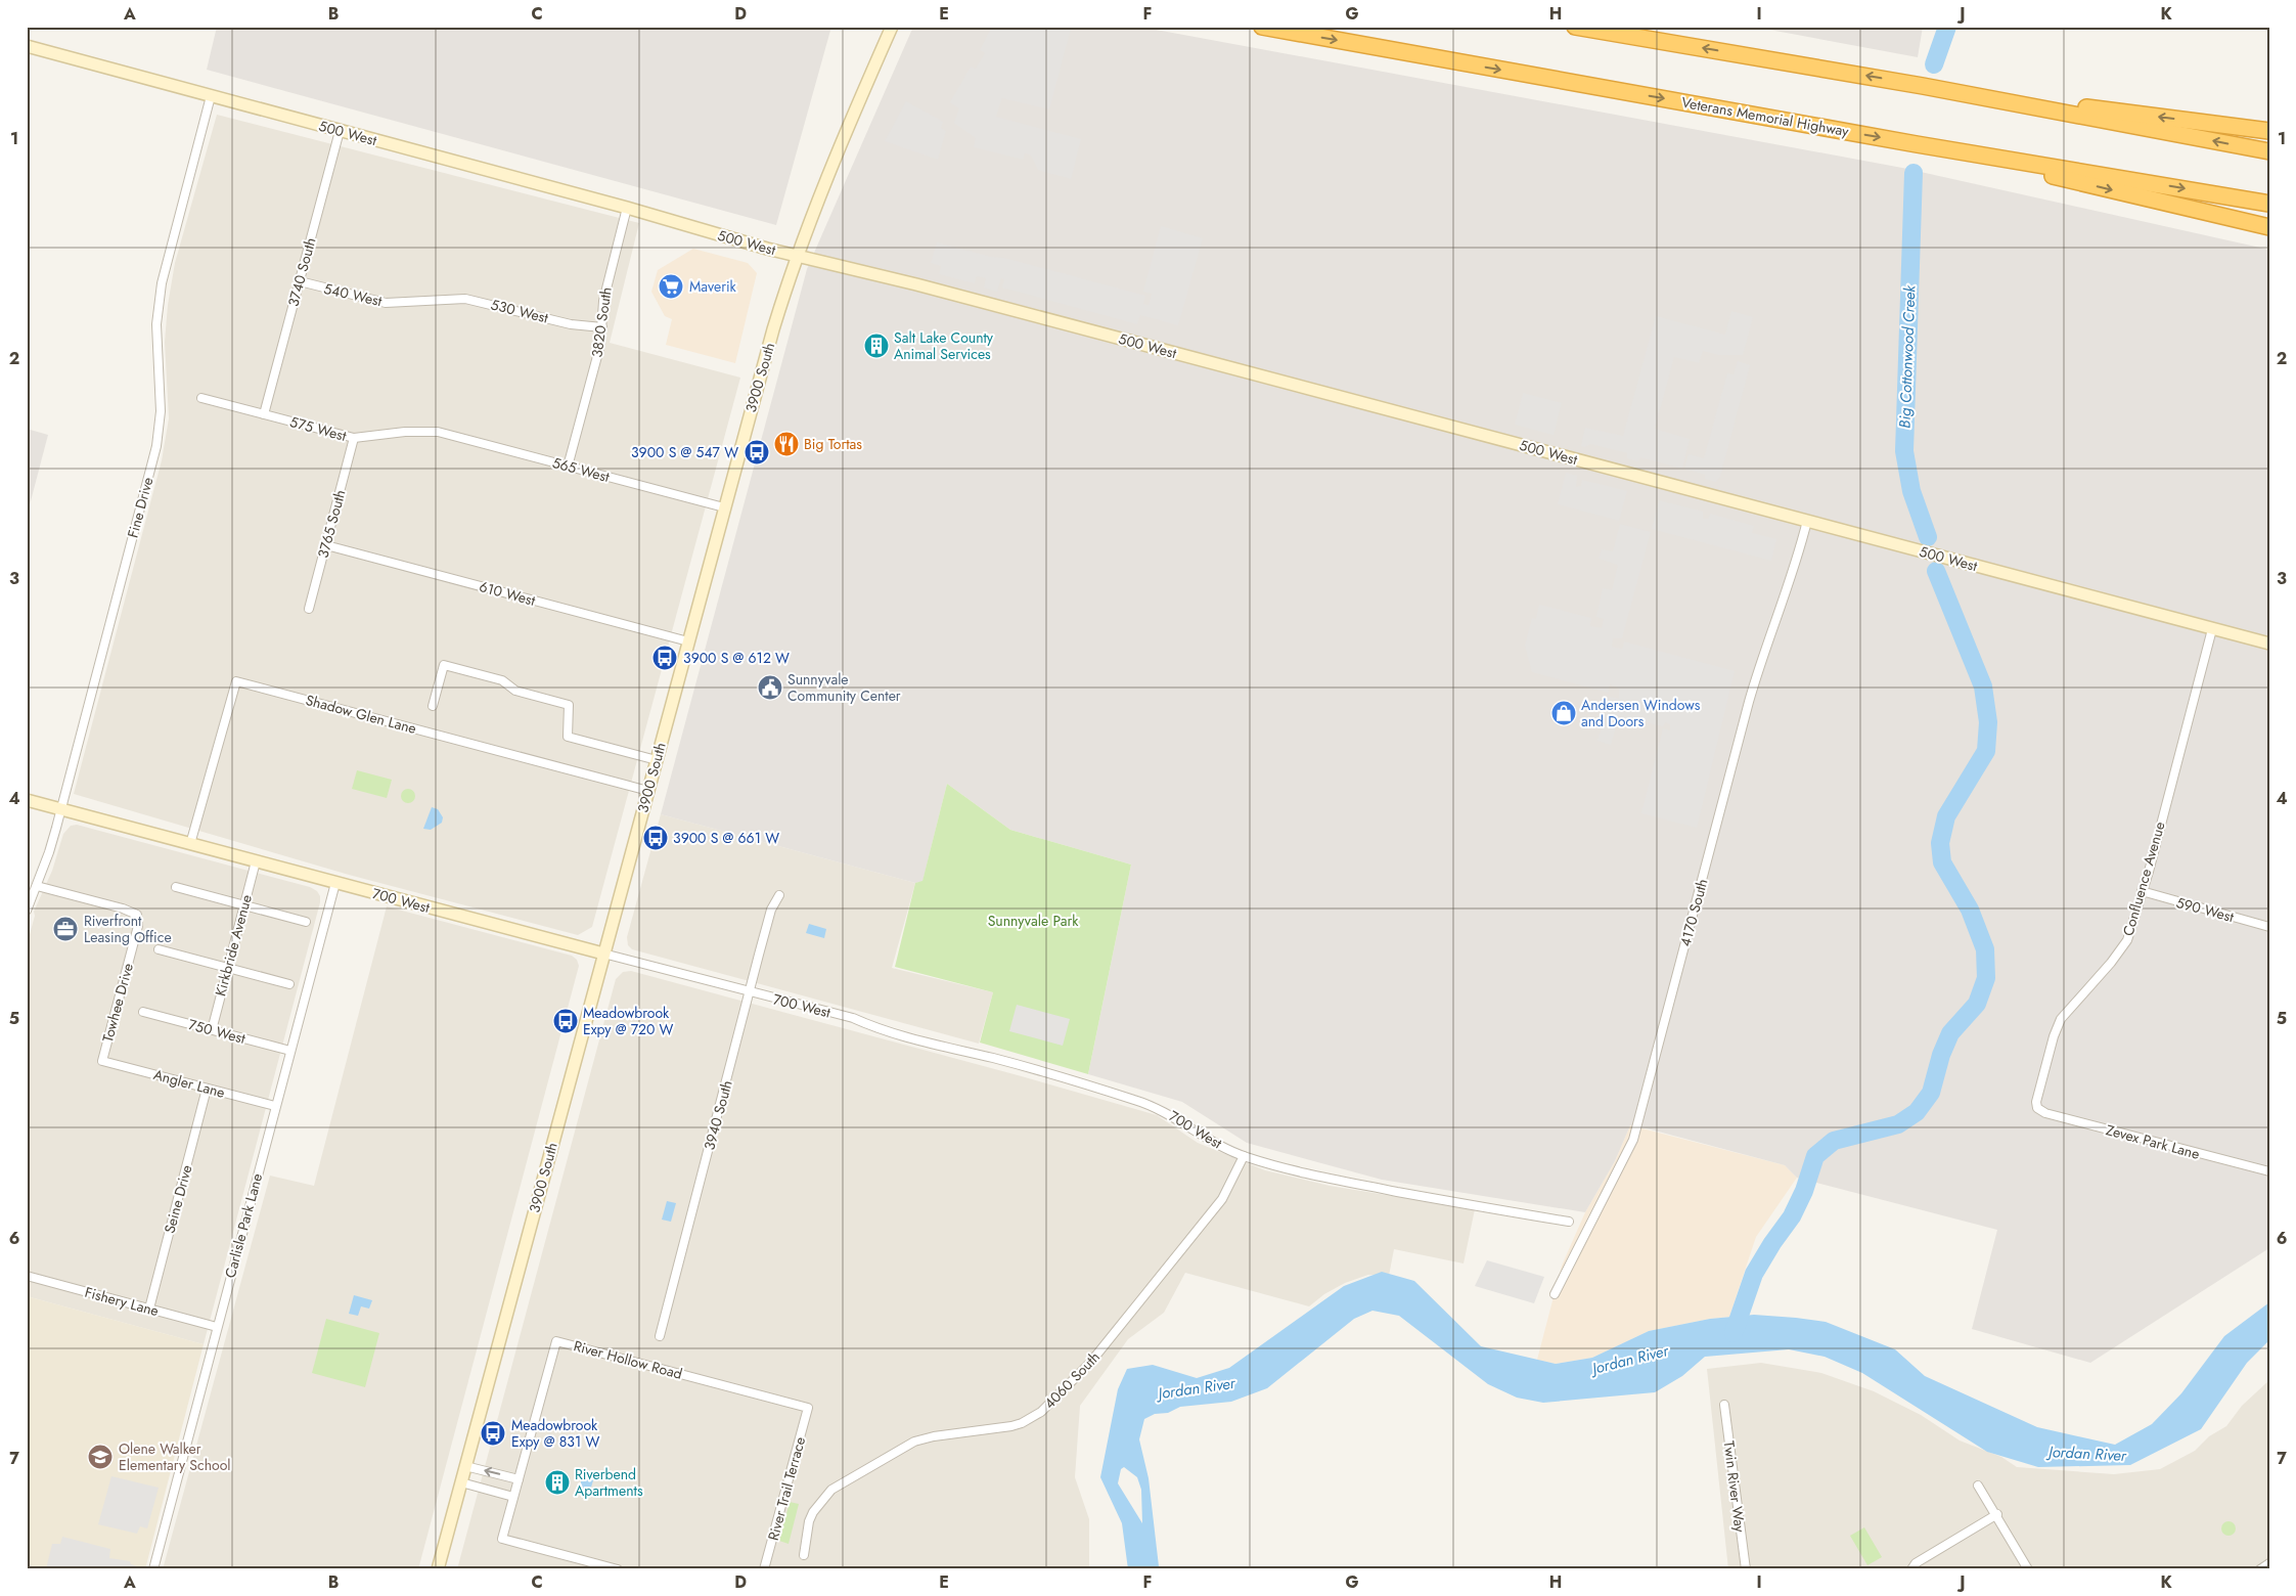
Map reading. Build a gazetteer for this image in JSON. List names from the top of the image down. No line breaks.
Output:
{"streets":{"highway":["Veterans Memorial Highway"],"main road":["500 West","3900 South","700 West"],"street":["3740 South","540 West","530 West","3820 South","575 West","565 West","Fine Drive","3765 South","610 West","Shadow Glen Lane","Confluence Avenue","590 West","4170 South","Kirkbride Avenue","Towhee Drive","750 West","Angler Lane","3940 South","Zevex Park Lane","Seine Drive","Carlisle Park Lane","Fishery Lane","River Hollow Road","4060 South","Twin River Way","River Trail Terrace"]},"crossings":[["500 West","3740 South"],["500 West","3820 South"],["500 West","3900 South"],["500 West","Fine Drive"],["500 West","Confluence Avenue"],["500 West","4170 South"],["3740 South","540 West"],["3740 South","575 West"],["540 West","530 West"],["530 West","3820 South"],["3820 South","565 West"],["3900 South","565 West"],["3900 South","610 West"],["3900 South","Shadow Glen Lane"],["3900 South","700 West"],["575 West","565 West"],["575 West","3765 South"],["Fine Drive","700 West"],["Fine Drive","Towhee Drive"],["3765 South","610 West"],["Shadow Glen Lane","700 West"],["Confluence Avenue","590 West"],["Confluence Avenue","Zevex Park Lane"],["700 West","Kirkbride Avenue"],["700 West","3940 South"],["700 West","Carlisle Park Lane"],["700 West","4060 South"],["Kirkbride Avenue","750 West"],["Towhee Drive","Angler Lane"],["750 West","Carlisle Park Lane"],["Angler Lane","Seine Drive"],["Angler Lane","Carlisle Park Lane"],["Seine Drive","Fishery Lane"],["Carlisle Park Lane","Fishery Lane"],["River Hollow Road","River Trail Terrace"]],"water":["Big Cottonwood Creek","Jordan River"],"parks":["Sunnyvale Park"],"places":{"supermarket":["Maverik"],"building":["Salt Lake County Animal Services","Riverbend Apartments"],"restaurant":["Big Tortas"],"bus stop":["3900 S @ 547 W","3900 S @ 612 W","3900 S @ 661 W","Meadowbrook Expy @ 720 W","Meadowbrook Expy @ 831 W"],"public building":["Sunnyvale Community Center"],"shop":["Andersen Windows and Doors"],"office":["Riverfront Leasing Office"],"school or university":["Olene Walker Elementary School"]},"grid":{"columns":["A","B","C","D","E","F","G","H","I","J","K"],"rows":["1","2","3","4","5","6","7"]}}
